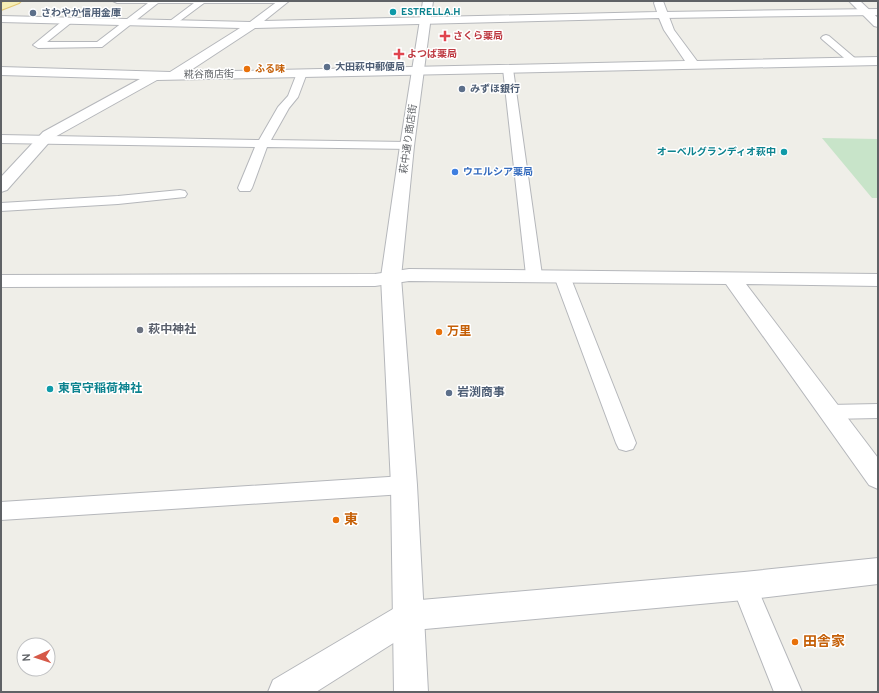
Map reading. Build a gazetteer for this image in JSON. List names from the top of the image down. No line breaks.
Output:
{"streets":{"street":["糀谷商店街","萩中通り商店街"]},"crossings":[["糀谷商店街","萩中通り商店街"]],"places":{"other":["ESTRELLA.H","さわやか信用金庫","大田萩中郵便局","ふる味","みずほ銀行","オーベルグランディオ萩中","ウエルシア薬局","萩中神社","万里","東官守稲荷神社","岩渕商事","東","田舎家"],"health":["さくら薬局","よつば薬局"]},"north":"left"}
